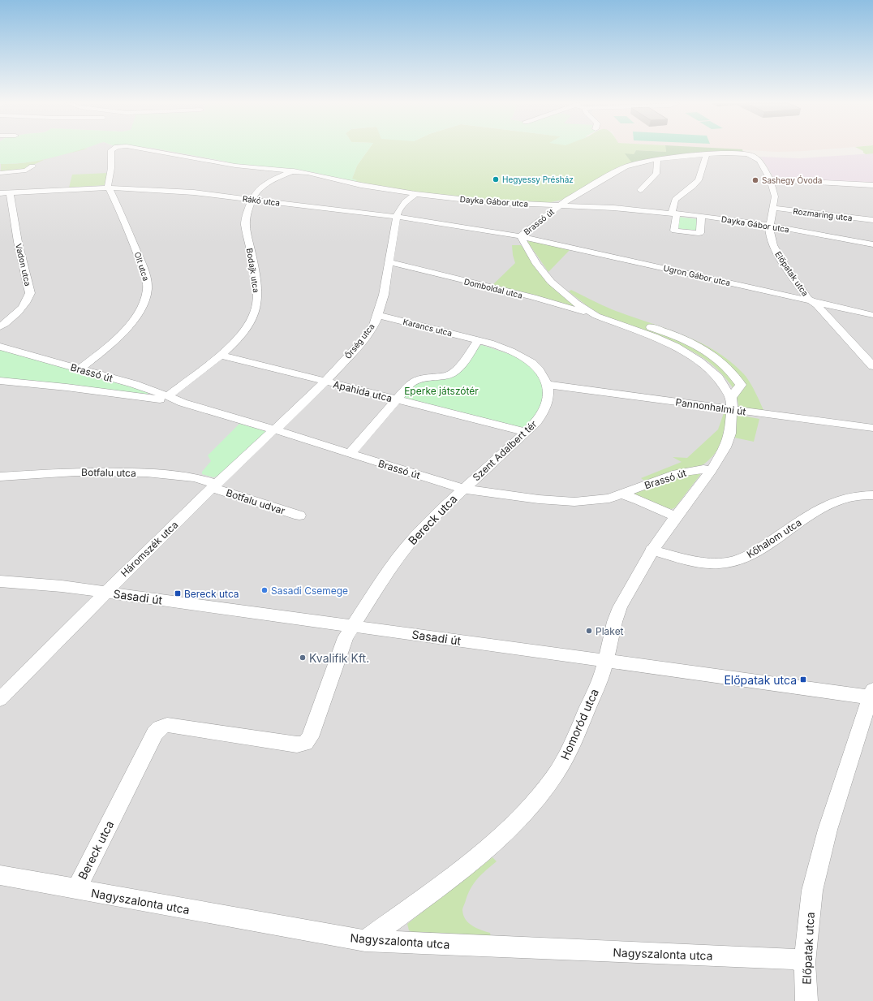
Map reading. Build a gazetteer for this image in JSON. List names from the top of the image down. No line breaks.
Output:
{"streets":{"street":["Rákó utca","Dayka Gábor utca","Rozmaring utca","Brassó út","Vadon utca","Olt utca","Bodajk utca","Előpatak utca","Ugron Gábor utca","Domboldal utca","Karancs utca","Őrség utca","Apahida utca","Pannonhalmi út","Szent Adalbert tér","Botfalu utca","Botfalu udvar","Bereck utca","Kőhalom utca","Háromszék utca","Sasadi út","Homoród utca","Nagyszalonta utca"]},"crossings":[["Rákó utca","Brassó út"],["Rákó utca","Vadon utca"],["Rákó utca","Olt utca"],["Rákó utca","Bodajk utca"],["Rákó utca","Ugron Gábor utca"],["Rákó utca","Őrség utca"],["Dayka Gábor utca","Brassó út"],["Dayka Gábor utca","Bodajk utca"],["Dayka Gábor utca","Előpatak utca"],["Dayka Gábor utca","Őrség utca"],["Rozmaring utca","Előpatak utca"],["Brassó út","Olt utca"],["Brassó út","Bodajk utca"],["Brassó út","Előpatak utca"],["Brassó út","Ugron Gábor utca"],["Brassó út","Domboldal utca"],["Brassó út","Őrség utca"],["Brassó út","Pannonhalmi út"],["Brassó út","Szent Adalbert tér"],["Brassó út","Bereck utca"],["Brassó út","Háromszék utca"],["Brassó út","Homoród utca"],["Bodajk utca","Apahida utca"],["Előpatak utca","Ugron Gábor utca"],["Előpatak utca","Sasadi út"],["Előpatak utca","Nagyszalonta utca"],["Domboldal utca","Őrség utca"],["Karancs utca","Őrség utca"],["Őrség utca","Apahida utca"],["Őrség utca","Háromszék utca"],["Apahida utca","Szent Adalbert tér"],["Pannonhalmi út","Szent Adalbert tér"],["Szent Adalbert tér","Bereck utca"],["Botfalu utca","Botfalu udvar"],["Botfalu utca","Háromszék utca"],["Botfalu udvar","Háromszék utca"],["Bereck utca","Sasadi út"],["Bereck utca","Nagyszalonta utca"],["Kőhalom utca","Homoród utca"],["Háromszék utca","Sasadi út"],["Sasadi út","Homoród utca"],["Homoród utca","Nagyszalonta utca"]],"parks":["Eperke játszótér"],"places":{"other":["Hegyessy Présház","Sashegy Óvoda","Sasadi Csemege","Plaket","Kvalifik Kft."],"transit":["Bereck utca","Előpatak utca"]}}
